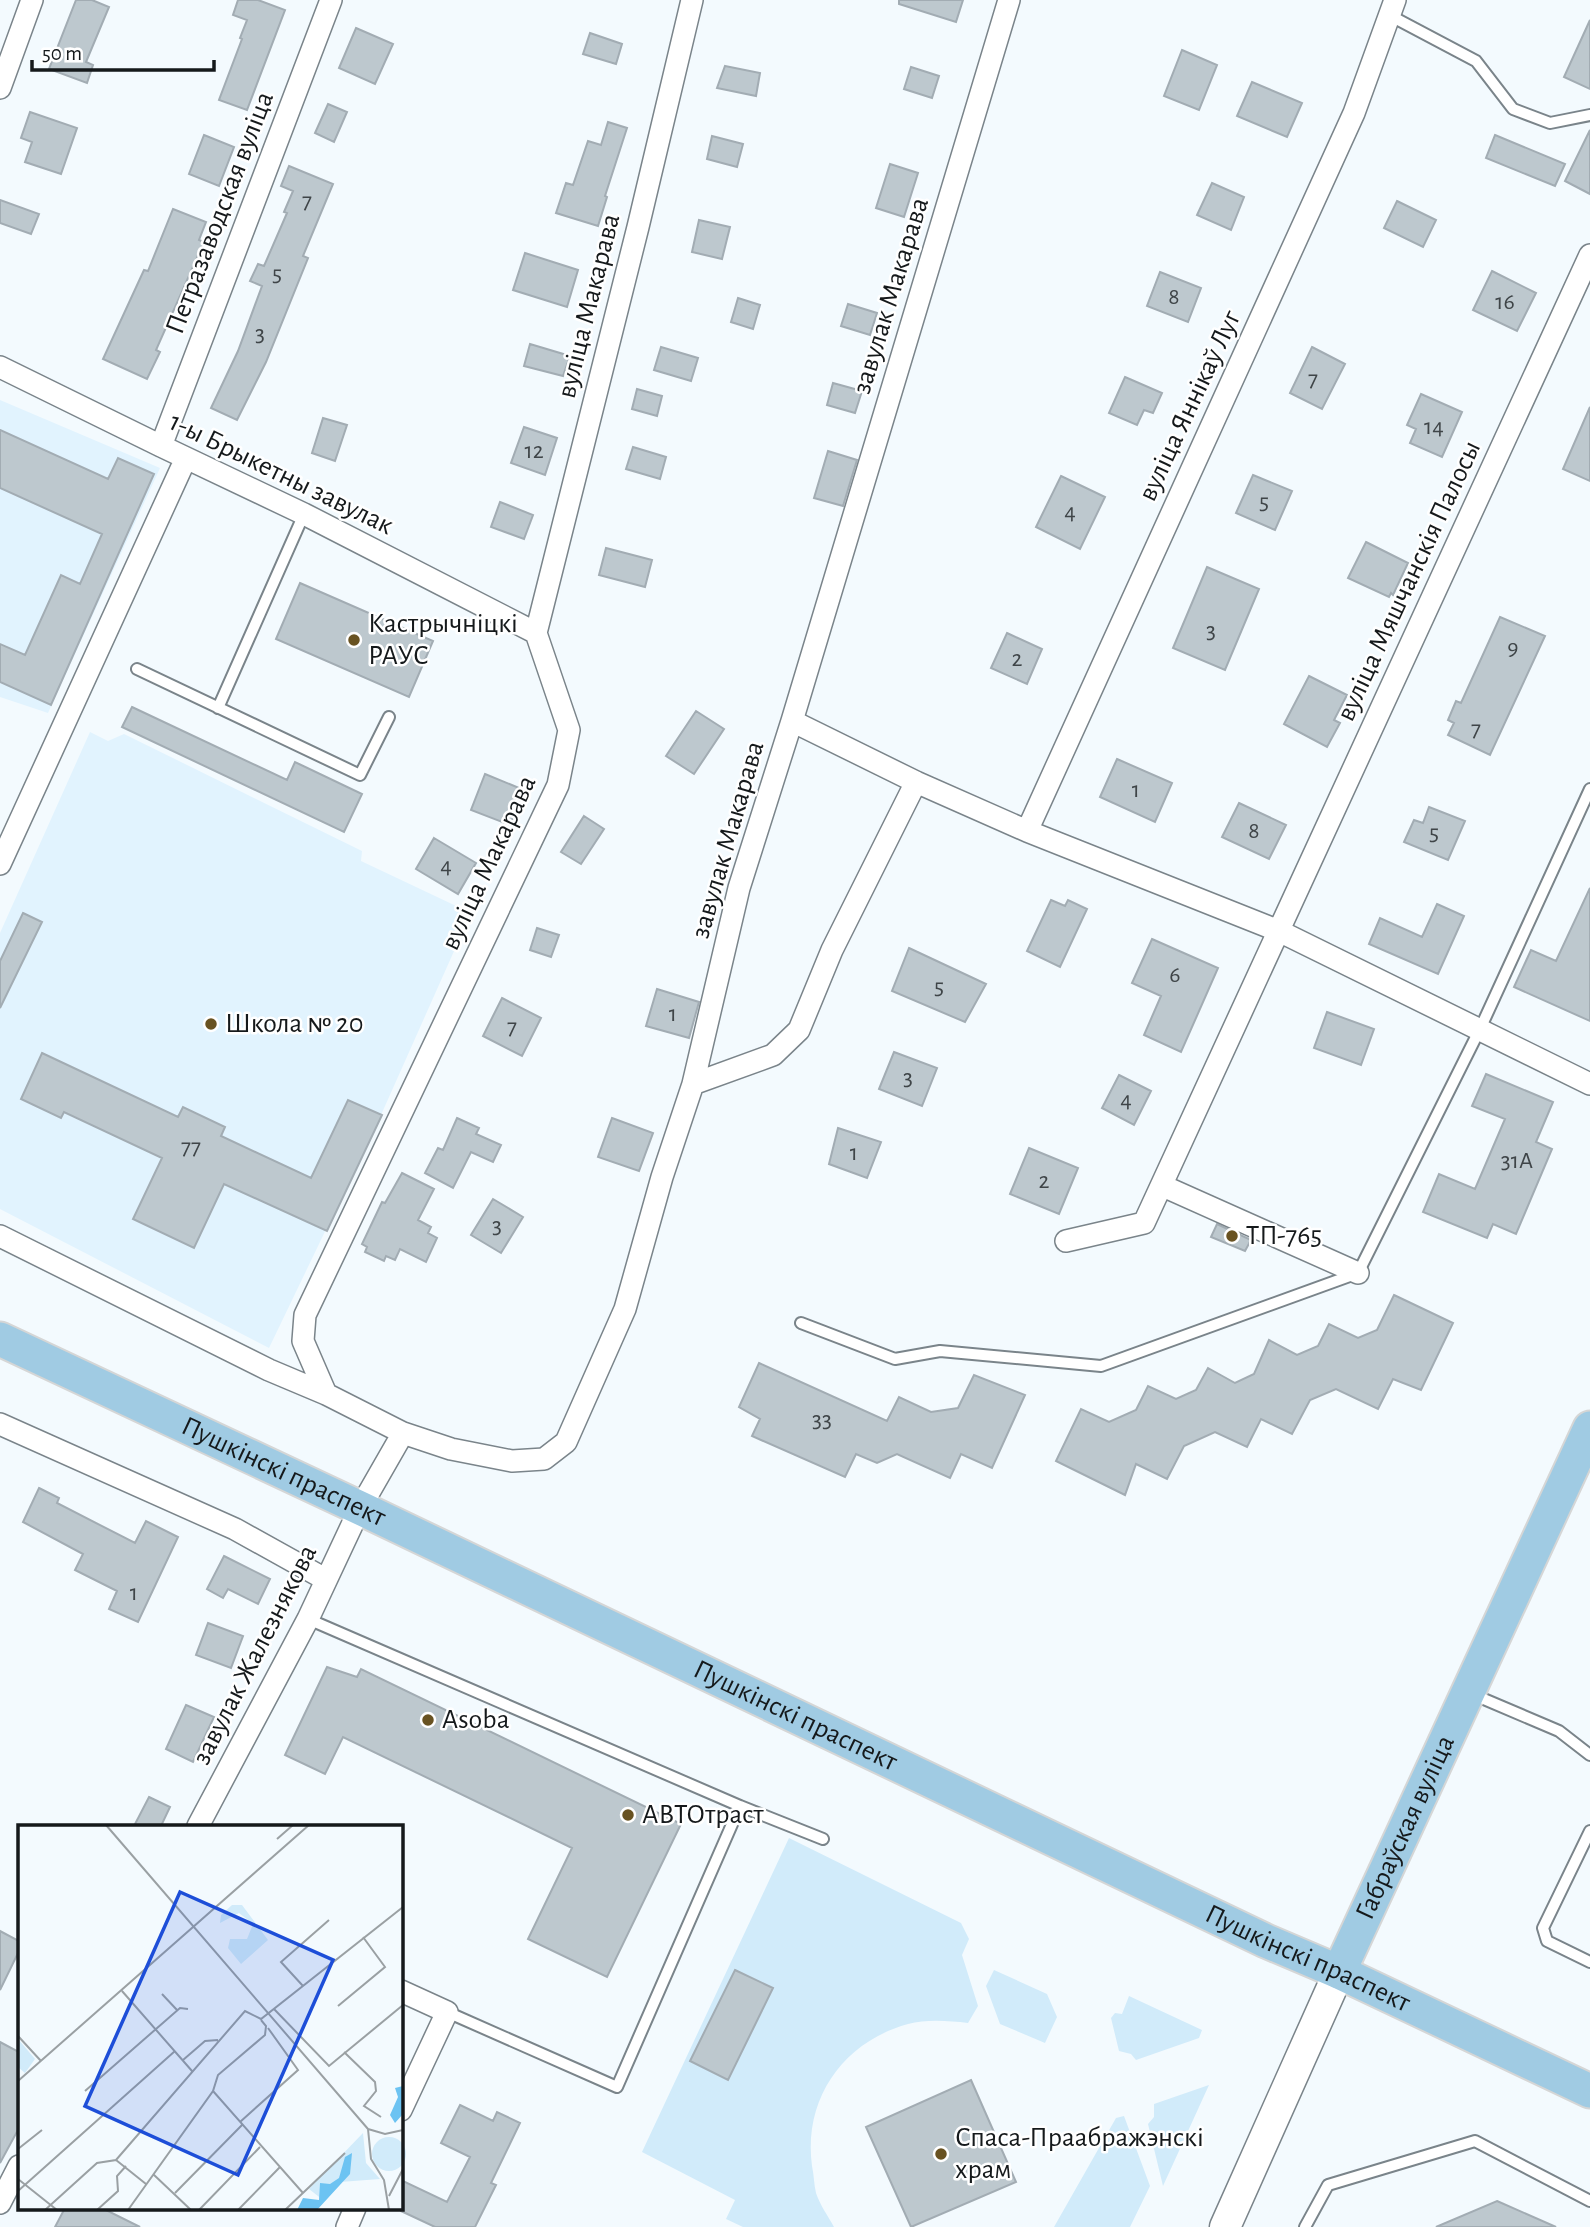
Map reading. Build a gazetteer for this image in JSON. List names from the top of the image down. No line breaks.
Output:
{"streets":{"main road":["Пушкінскі праспект","Габраўская вуліца"],"street":["Петразаводская вуліца","завулак Макарава","вуліца Макарава","вуліца Яннікаў Луг","1-ы Брыкетны завулак","вуліца Мяшчанскія Палосы","завулак Жалезнякова"]},"crossings":[["Петразаводская вуліца","1-ы Брыкетны завулак"],["вуліца Макарава","1-ы Брыкетны завулак"],["Пушкінскі праспект","завулак Жалезнякова"],["Пушкінскі праспект","Габраўская вуліца"]],"places":["Кастрычніцкі РАУС","Школа № 20","ТП-765","Asoba","АВТОтраст","Спаса-Праабражэнскі храм"],"house_numbers":["7","5","8","16","3","7","14","12","5","4","3","9","2","7","1","8","5","4","6","5","1","7","3","4","77","1","31А","2","3","33","1"],"scale_bar":"50 m"}
